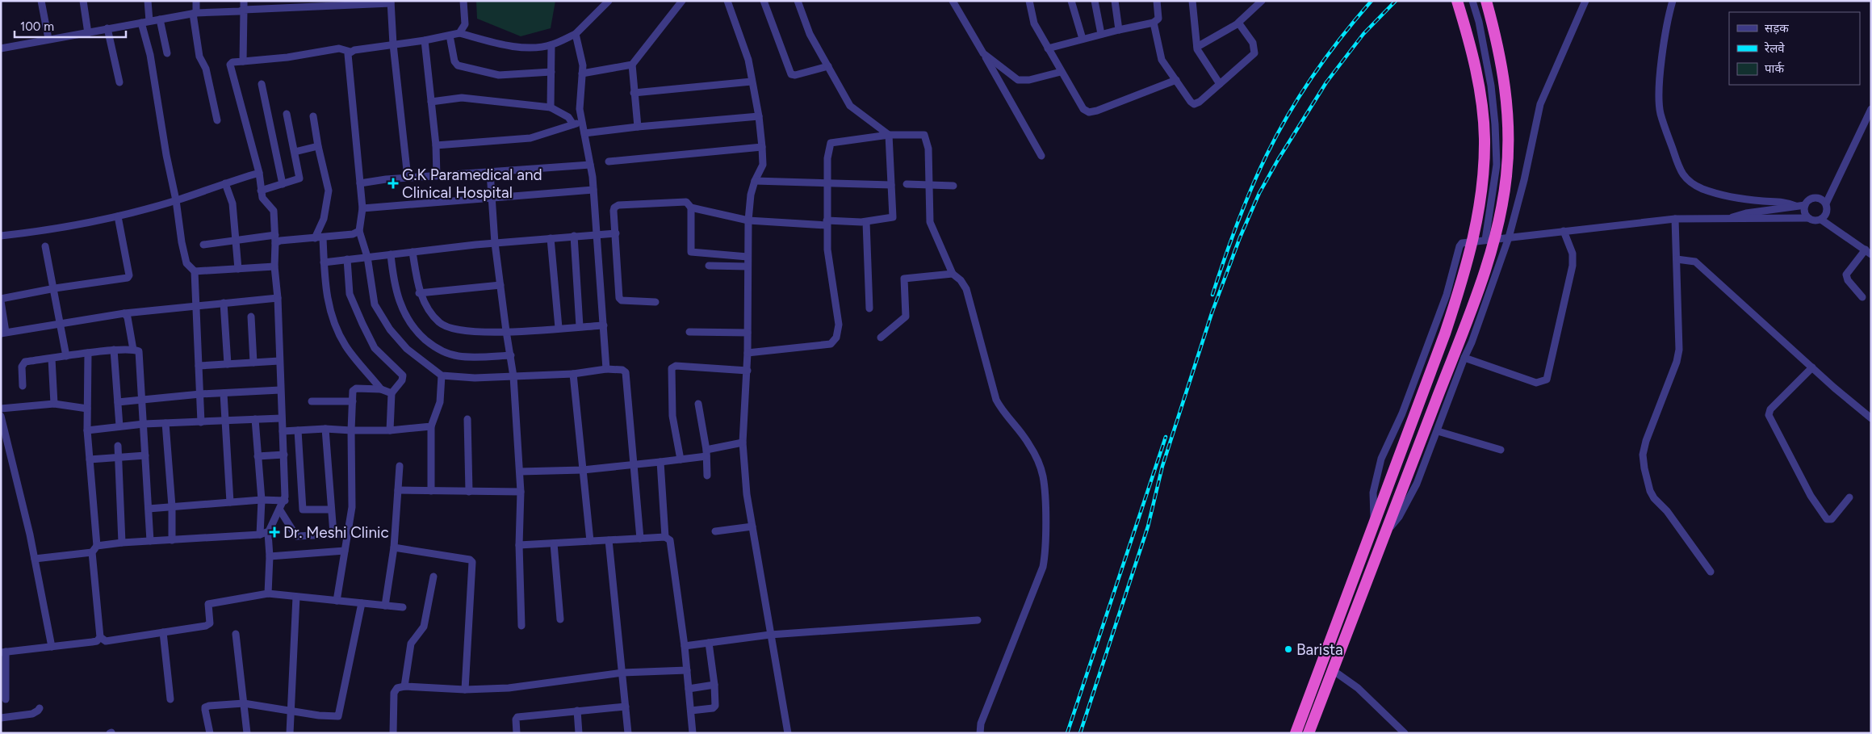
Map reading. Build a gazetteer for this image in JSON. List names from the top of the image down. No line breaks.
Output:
{"places":{"health":["G.K Paramedical and Clinical Hospital","Dr. Meshi Clinic"],"other":["Barista"]},"legend":["सड़क","रेलवे","पार्क"],"scale_bar":"100 m"}
